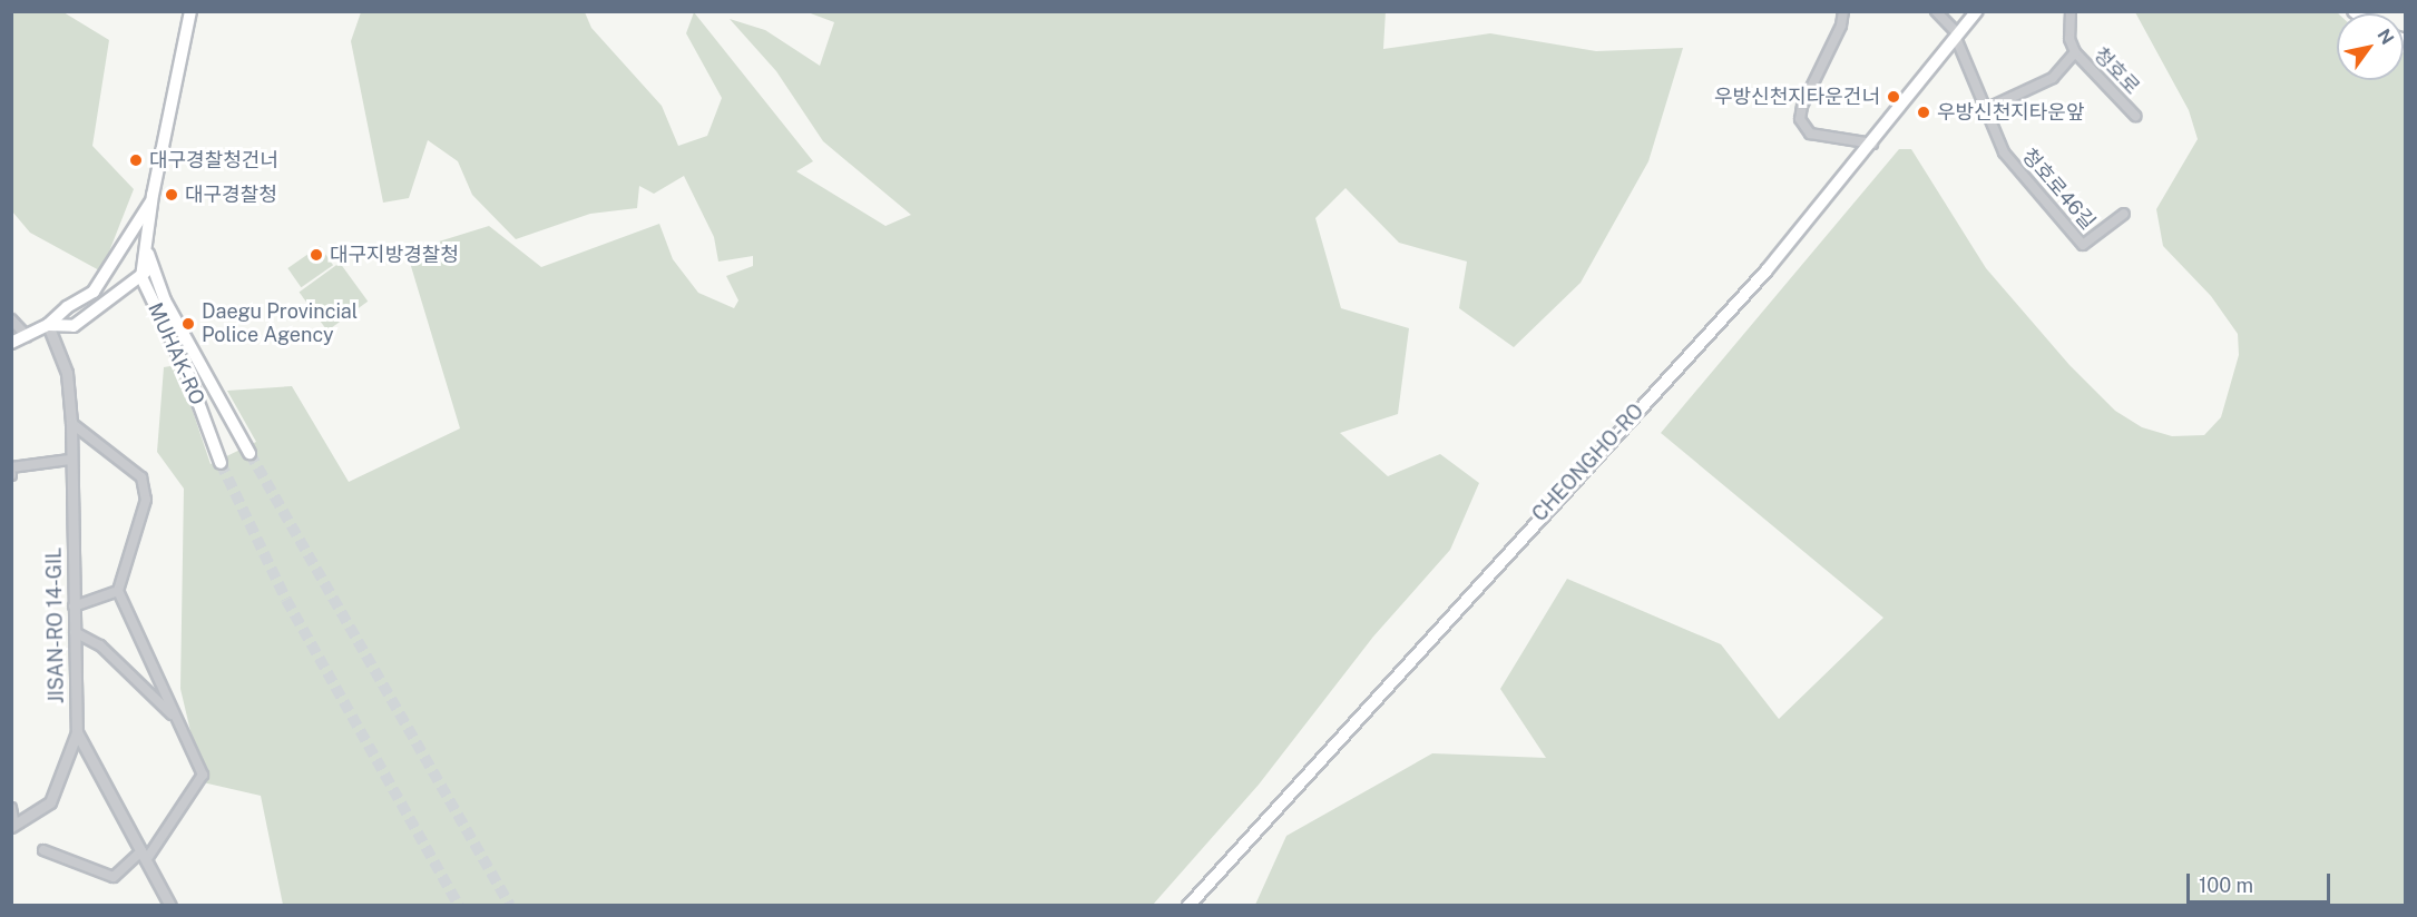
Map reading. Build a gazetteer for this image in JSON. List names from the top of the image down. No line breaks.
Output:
{"streets":{"main road":["MUHAK-RO","CHEONGHO-RO"],"street":["청호로","청호로46길","JISAN-RO 14-GIL"]},"crossings":[["청호로46길","CHEONGHO-RO"],["MUHAK-RO","JISAN-RO 14-GIL"]],"places":["우방신천지타운건너","우방신천지타운앞","대구경찰청건너","대구경찰청","대구지방경찰청","Daegu Provincial Police Agency"],"scale_bar":"100 m","north":"top right"}
